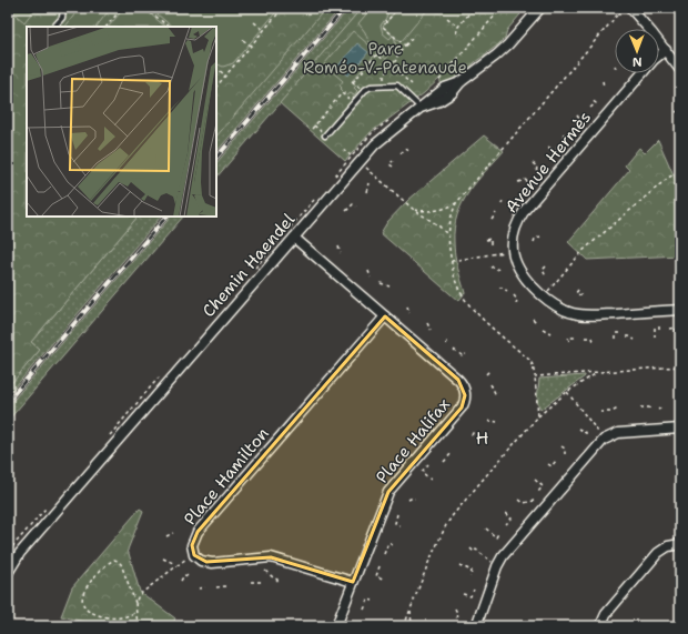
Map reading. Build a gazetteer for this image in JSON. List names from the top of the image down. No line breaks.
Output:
{"streets":{"street":["Avenue Hermès","Chemin Haendel","Place Halifax","Place Hamilton"]},"crossings":[["Chemin Haendel","Place Halifax"],["Place Halifax","Place Hamilton"]],"districts":["H"],"parks":["Parc Roméo-V.-Patenaude"],"north":"bottom"}
